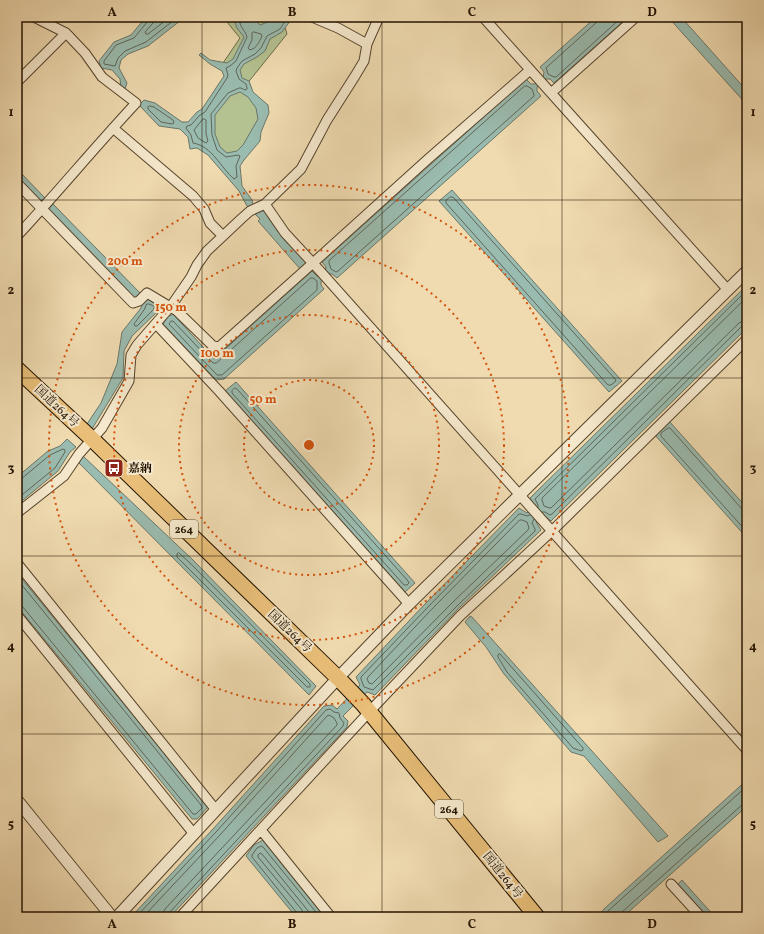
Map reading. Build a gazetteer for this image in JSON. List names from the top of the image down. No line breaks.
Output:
{"streets":{"highway":["国道264号","264"]},"places":{"bus stop":["嘉納"]},"grid":{"columns":["A","B","C","D"],"rows":["1","2","3","4","5"]},"rings":["200 m","150 m","100 m","50 m"]}
